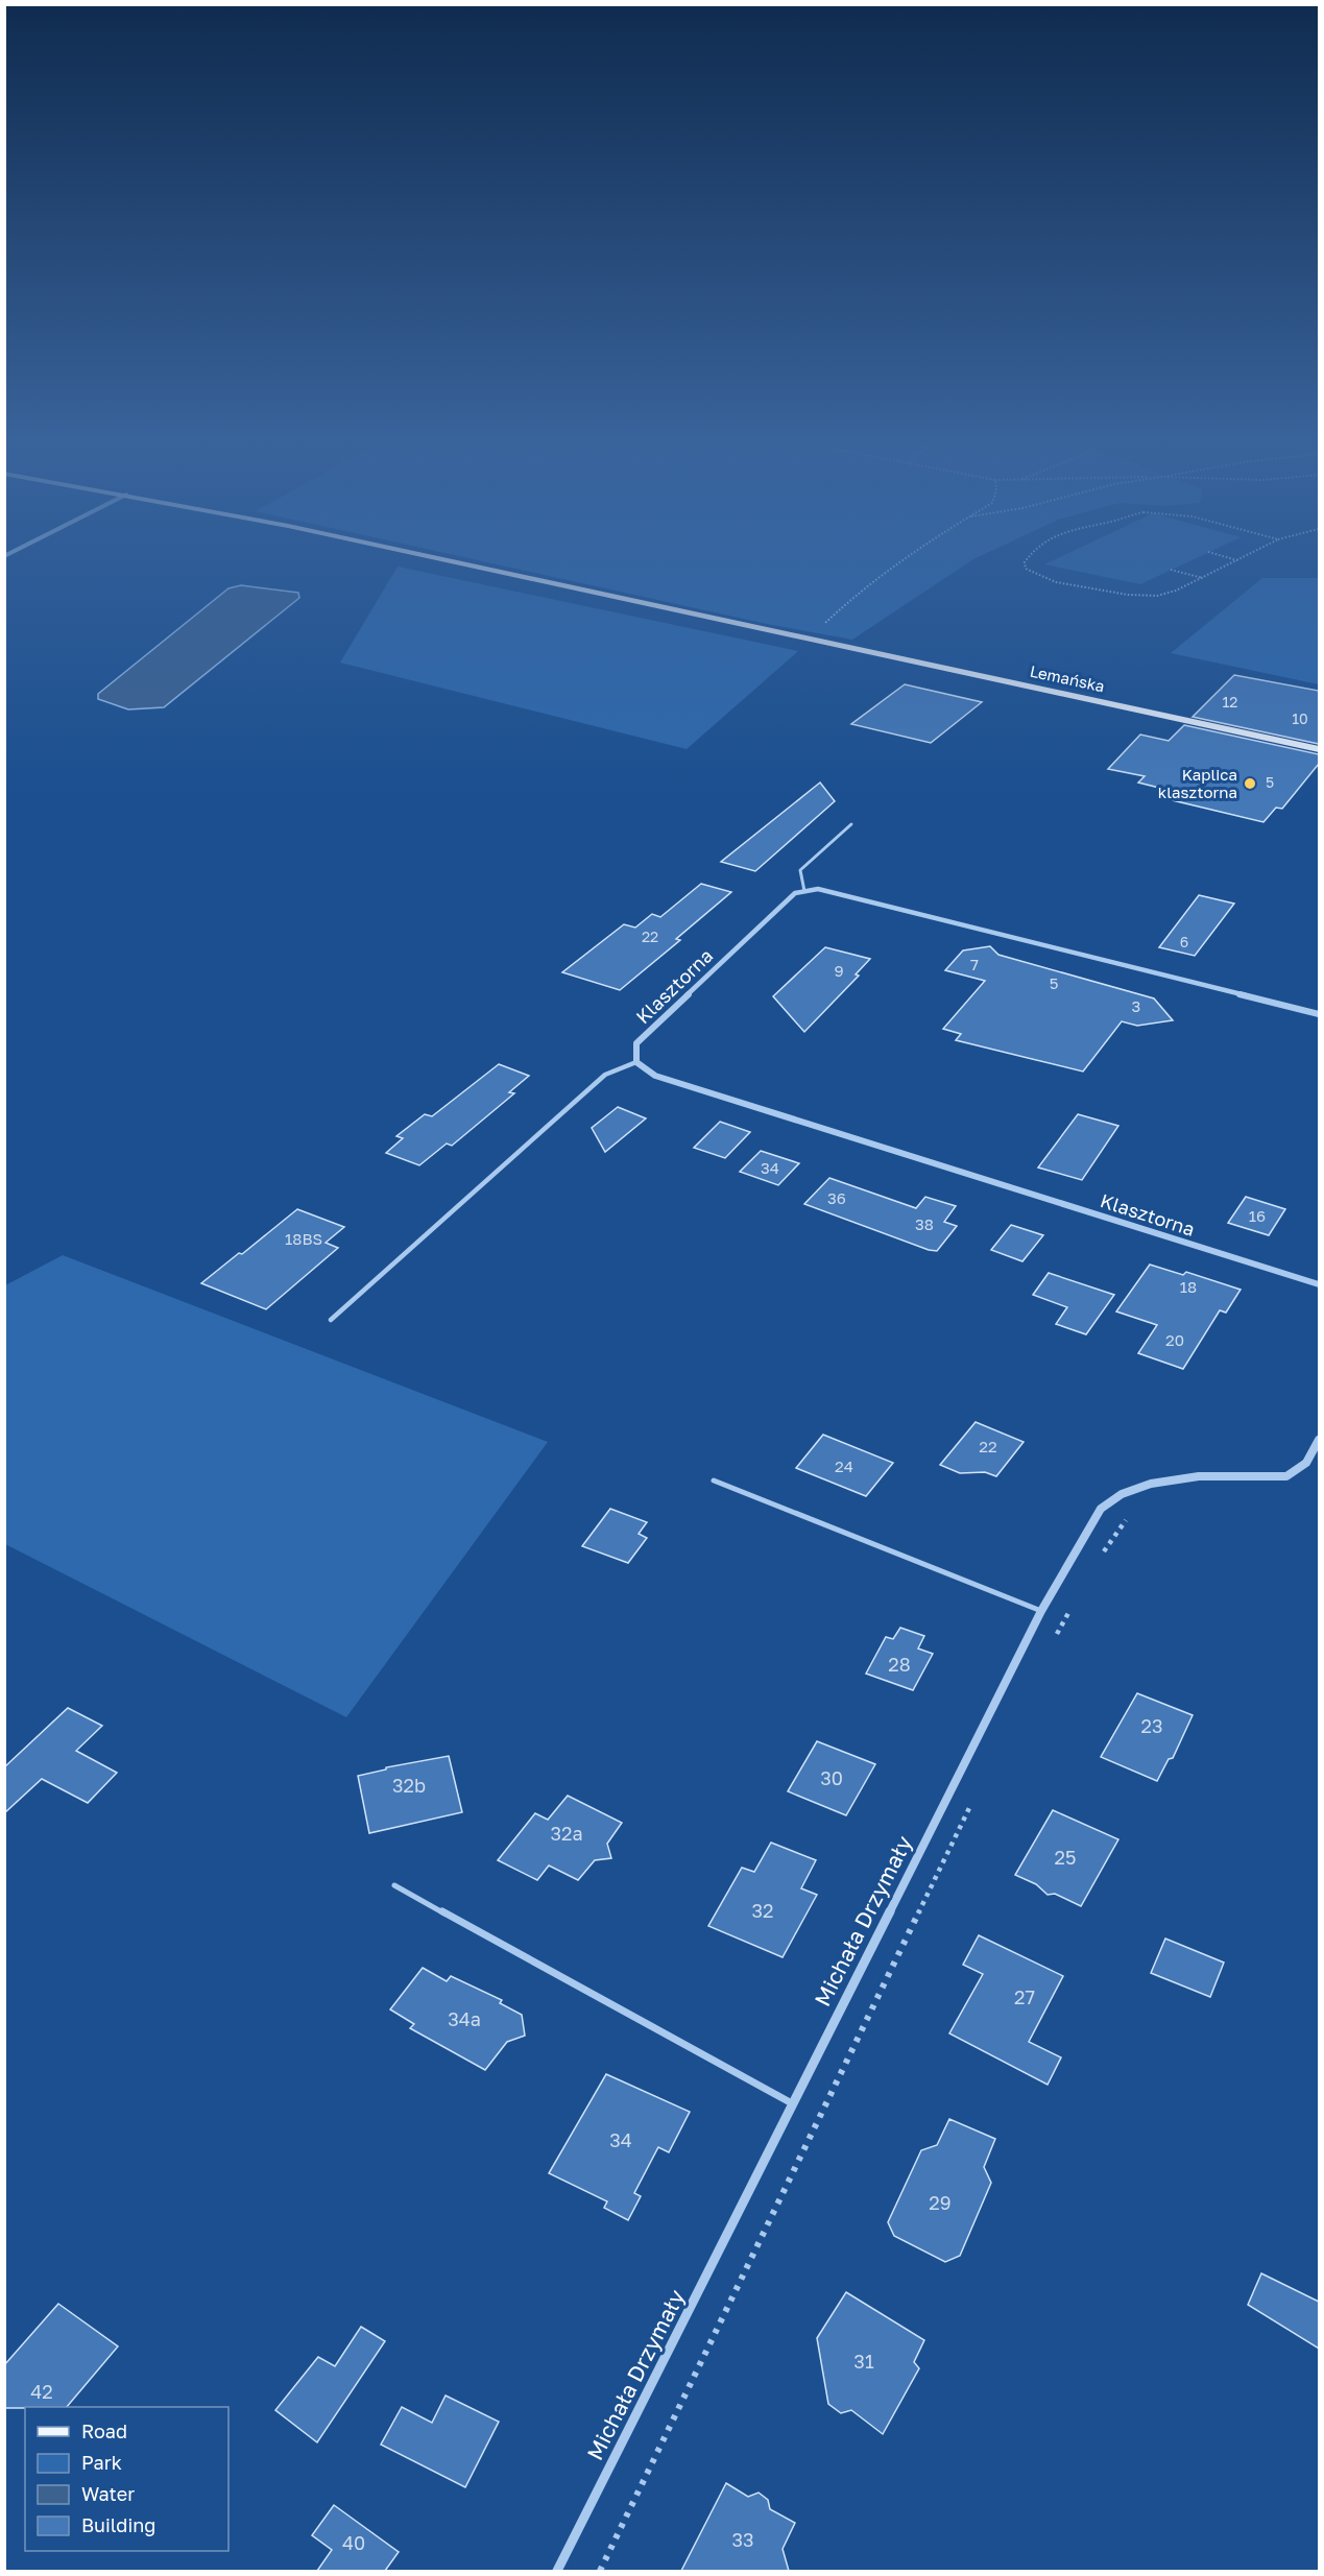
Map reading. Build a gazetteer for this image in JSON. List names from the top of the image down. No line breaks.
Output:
{"streets":{"main road":["Lemańska"],"street":["Klasztorna","Michała Drzymały"]},"places":["Kaplica klasztorna"],"house_numbers":["12","10","5","22","6","7","9","5","3","34","36","16","38","18BS","18","20","22","24","28","23","30","32b","32a","25","32","27","34a","34","29","31","42","33","40"],"legend":["Road","Park","Water","Building"]}
